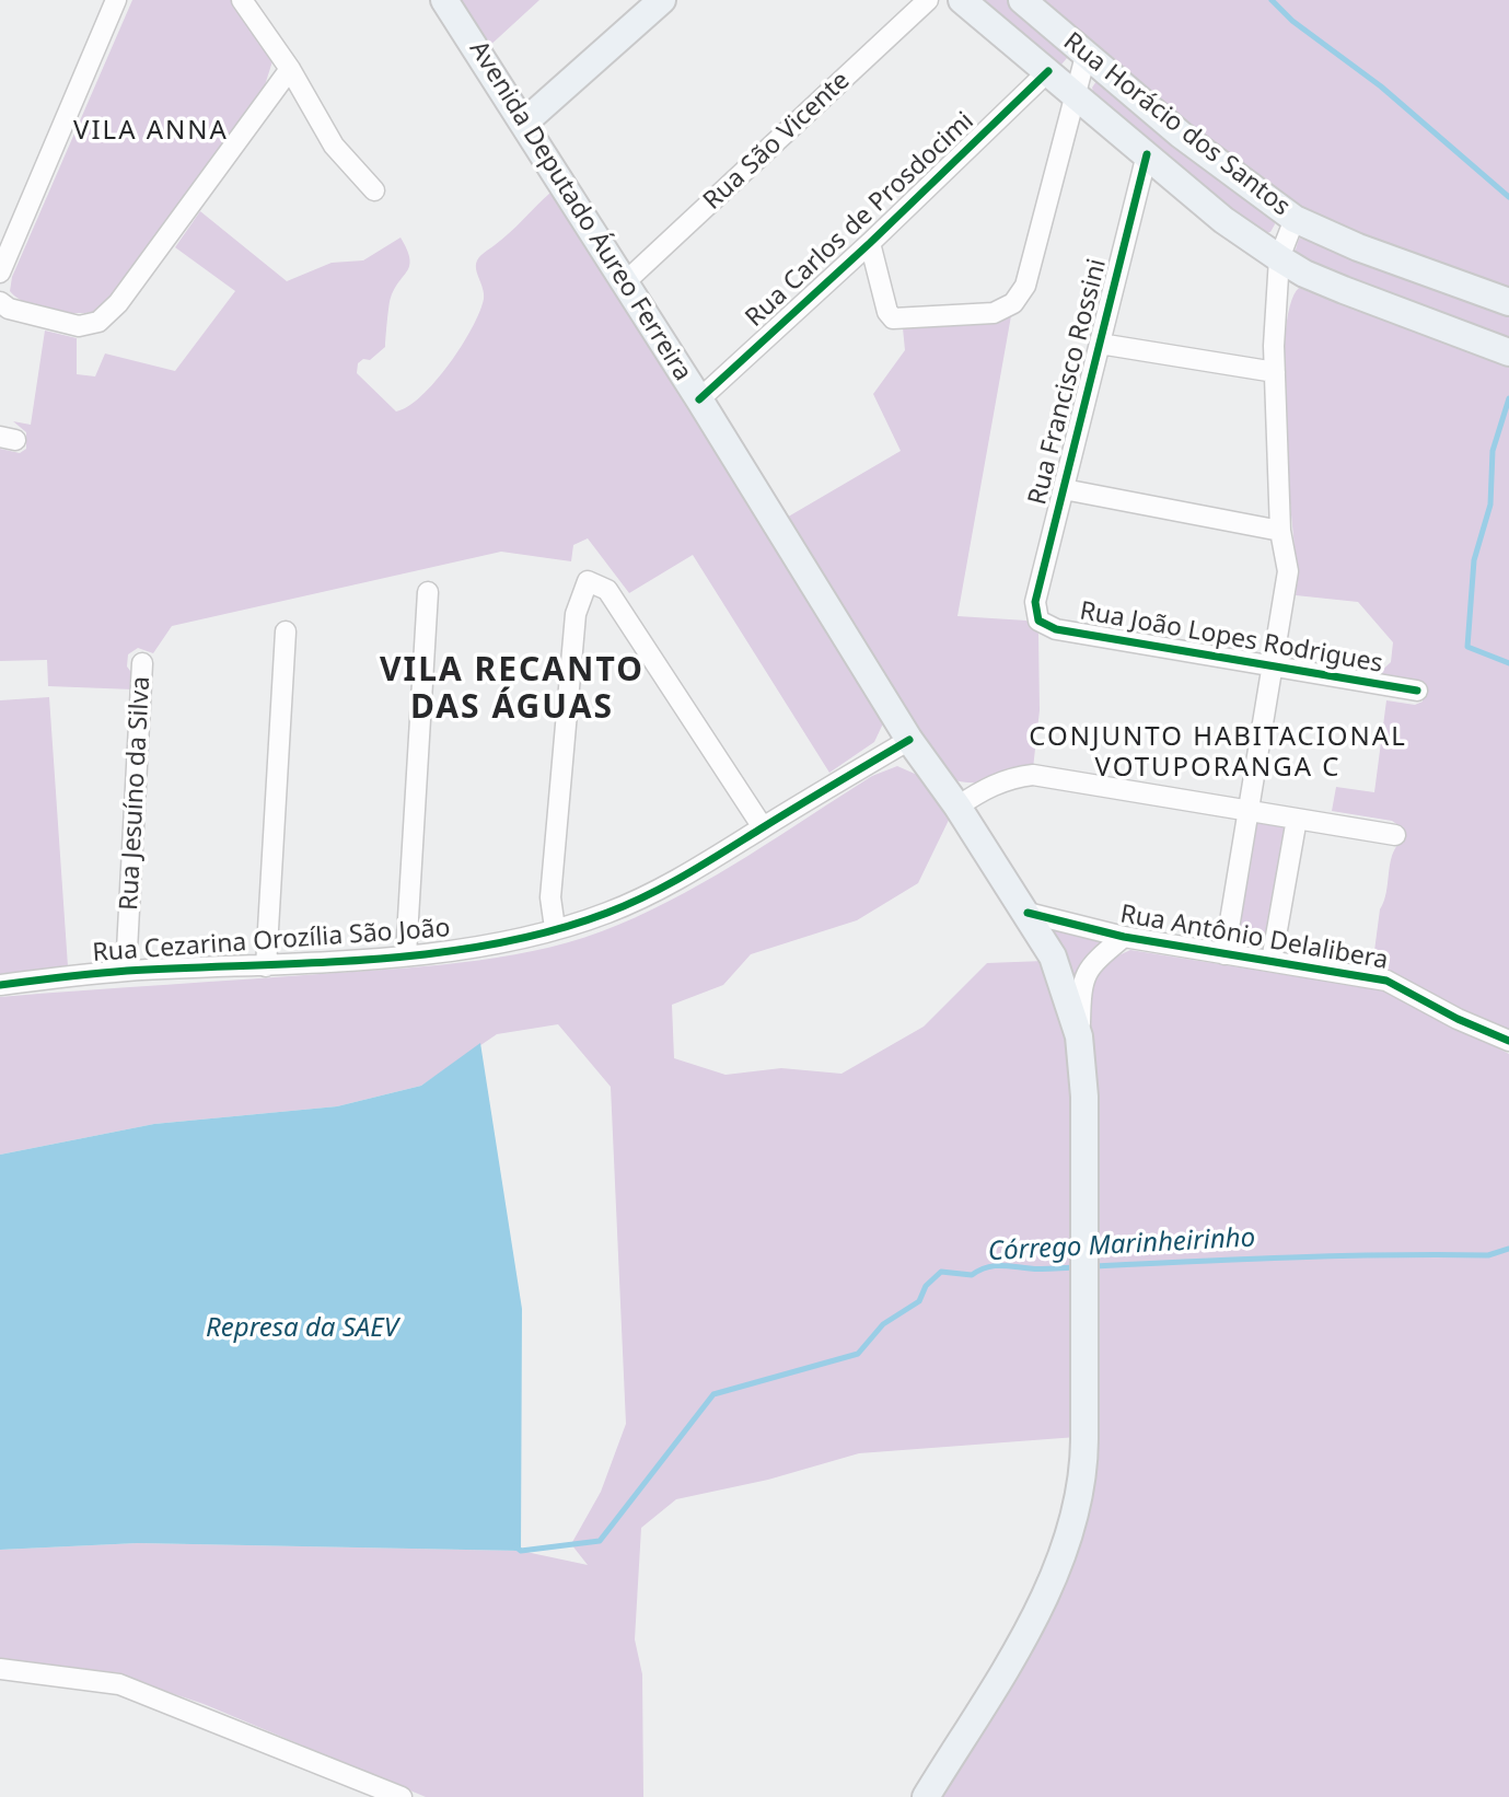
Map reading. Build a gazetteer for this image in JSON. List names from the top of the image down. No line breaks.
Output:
{"streets":{"main road":["Rua Horácio dos Santos","Avenida Deputado Áureo Ferreira"],"street":["Rua São Vicente","Rua Carlos de Prosdocimi","Rua Francisco Rossini","Rua João Lopes Rodrigues","Rua Jesuíno da Silva","Rua Antônio Delalibera","Rua Cezarina Orozília São João"]},"crossings":[["Rua Horácio dos Santos","Rua Carlos de Prosdocimi"],["Rua Horácio dos Santos","Rua Francisco Rossini"],["Rua São Vicente","Avenida Deputado Áureo Ferreira"],["Avenida Deputado Áureo Ferreira","Rua Carlos de Prosdocimi"],["Avenida Deputado Áureo Ferreira","Rua Antônio Delalibera"],["Avenida Deputado Áureo Ferreira","Rua Cezarina Orozília São João"],["Rua Francisco Rossini","Rua João Lopes Rodrigues"],["Rua Jesuíno da Silva","Rua Cezarina Orozília São João"]],"districts":["VILA ANNA","VILA RECANTO DAS ÁGUAS","CONJUNTO HABITACIONAL VOTUPORANGA C"],"water":["Córrego Marinheirinho","Represa da SAEV"]}
